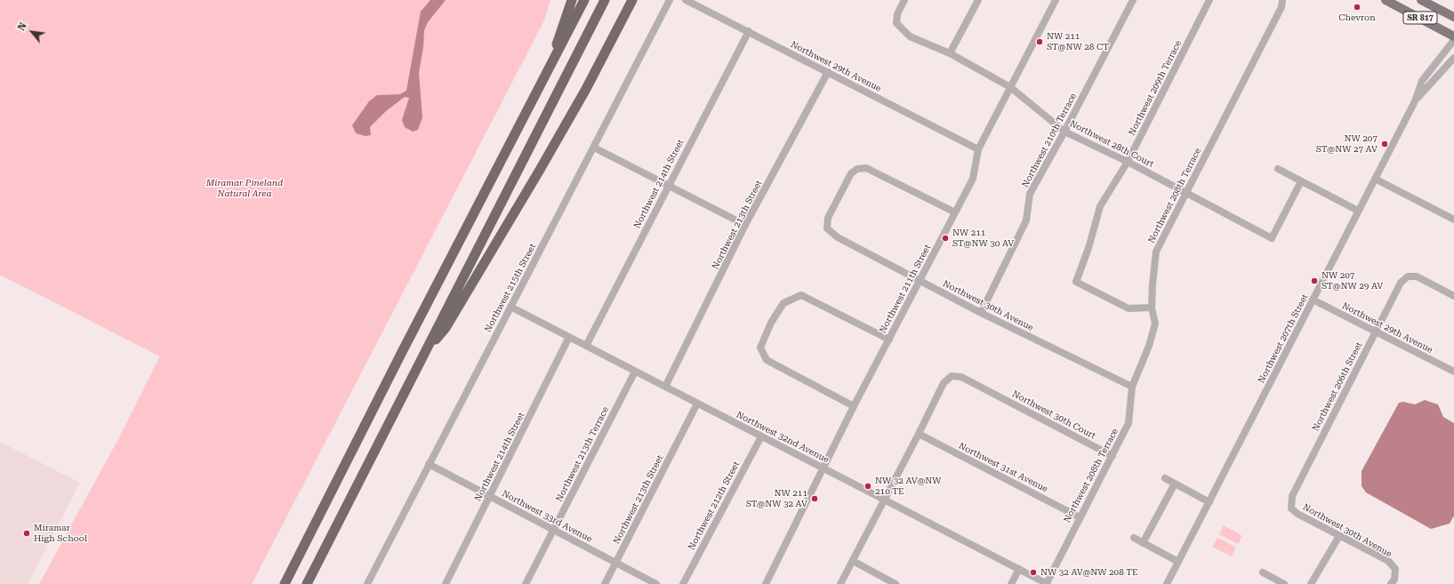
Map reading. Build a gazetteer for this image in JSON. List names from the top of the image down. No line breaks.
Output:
{"streets":{"main road":["SR 817"],"street":["Northwest 29th Avenue","Northwest 209th Terrace","Northwest 210th Terrace","Northwest 28th Court","Northwest 214th Street","Northwest 208th Terrace","Northwest 213th Street","Northwest 215th Street","Northwest 211th Street","Northwest 30th Avenue","Northwest 207th Street","Northwest 206th Street","Northwest 30th Court","Northwest 32nd Avenue","Northwest 213th Terrace","Northwest 31st Avenue","Northwest 212th Street","Northwest 33rd Avenue"]},"crossings":[["Northwest 29th Avenue","Northwest 214th Street"],["Northwest 29th Avenue","Northwest 213th Street"],["Northwest 29th Avenue","Northwest 211th Street"],["Northwest 29th Avenue","Northwest 207th Street"],["Northwest 29th Avenue","Northwest 206th Street"],["Northwest 209th Terrace","Northwest 28th Court"],["Northwest 209th Terrace","Northwest 208th Terrace"],["Northwest 210th Terrace","Northwest 28th Court"],["Northwest 210th Terrace","Northwest 30th Avenue"],["Northwest 28th Court","Northwest 208th Terrace"],["Northwest 28th Court","Northwest 211th Street"],["Northwest 214th Street","Northwest 32nd Avenue"],["Northwest 214th Street","Northwest 33rd Avenue"],["Northwest 208th Terrace","Northwest 30th Avenue"],["Northwest 208th Terrace","Northwest 30th Court"],["Northwest 208th Terrace","Northwest 32nd Avenue"],["Northwest 208th Terrace","Northwest 31st Avenue"],["Northwest 213th Street","Northwest 32nd Avenue"],["Northwest 213th Street","Northwest 33rd Avenue"],["Northwest 215th Street","Northwest 32nd Avenue"],["Northwest 215th Street","Northwest 33rd Avenue"],["Northwest 211th Street","Northwest 30th Avenue"],["Northwest 211th Street","Northwest 32nd Avenue"],["Northwest 30th Avenue","Northwest 206th Street"],["Northwest 30th Court","Northwest 31st Avenue"],["Northwest 32nd Avenue","Northwest 213th Terrace"],["Northwest 32nd Avenue","Northwest 212th Street"],["Northwest 213th Terrace","Northwest 33rd Avenue"]],"parks":["Miramar Pineland Natural Area"],"places":["Chevron","NW 211 ST@NW 28 CT","NW 207 ST@NW 27 AV","NW 211 ST@NW 30 AV","NW 207 ST@NW 29 AV","NW 32 AV@NW 210 TE","NW 211 ST@NW 32 AV","Miramar High School","NW 32 AV@NW 208 TE"],"north":"top left"}
